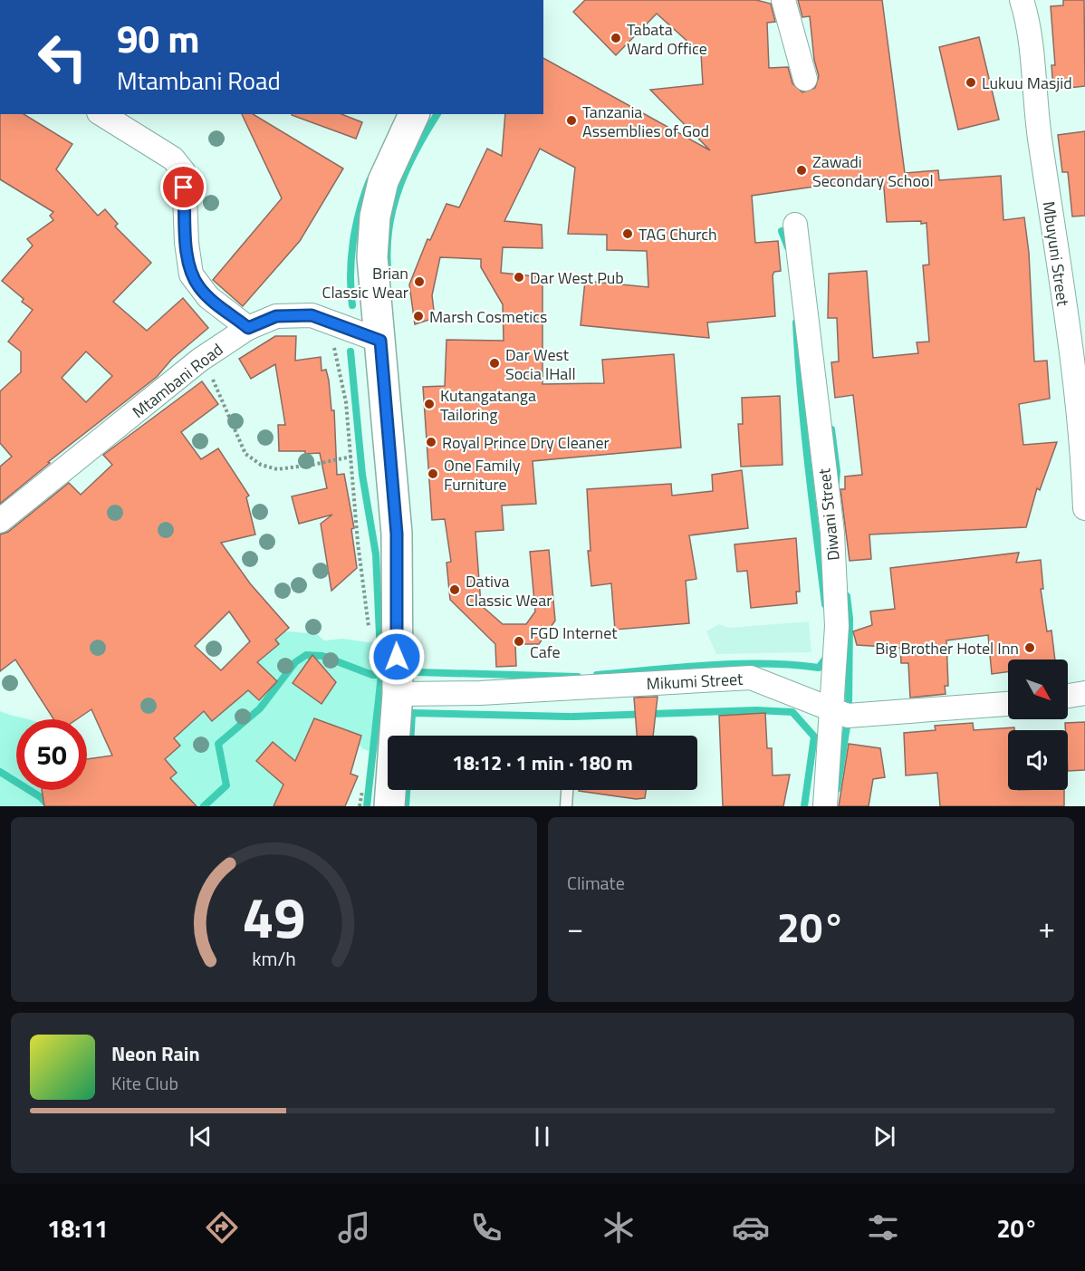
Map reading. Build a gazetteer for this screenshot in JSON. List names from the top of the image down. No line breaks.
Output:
{"streets":{"street":["Mbuyuni Street","Mtambani Road","Diwani Street","Mikumi Street"]},"crossings":[["Diwani Street","Mikumi Street"]],"places":["Tabata Ward Office","Lukuu Masjid","Tanzania Assemblies of God","Zawadi Secondary School","TAG Church","Dar West Pub","Brian Classic Wear","Marsh Cosmetics","Dar West Socia lHall","Kutangatanga Tailoring","Royal Prince Dry Cleaner","One Family Furniture","Dativa Classic Wear","FGD Internet Cafe","Big Brother Hotel Inn"],"north":"bottom right","page":{"turn":["90 m","Mtambani Road"],"limit":"50","trip":"18:12 · 1 min · 180 m","tile":"Climate","heat":["−","20°","+"],"song":["Neon Rain","Kite Club"],"tabs":["18:11","20°"],"gauge":["49","km/h"]}}
